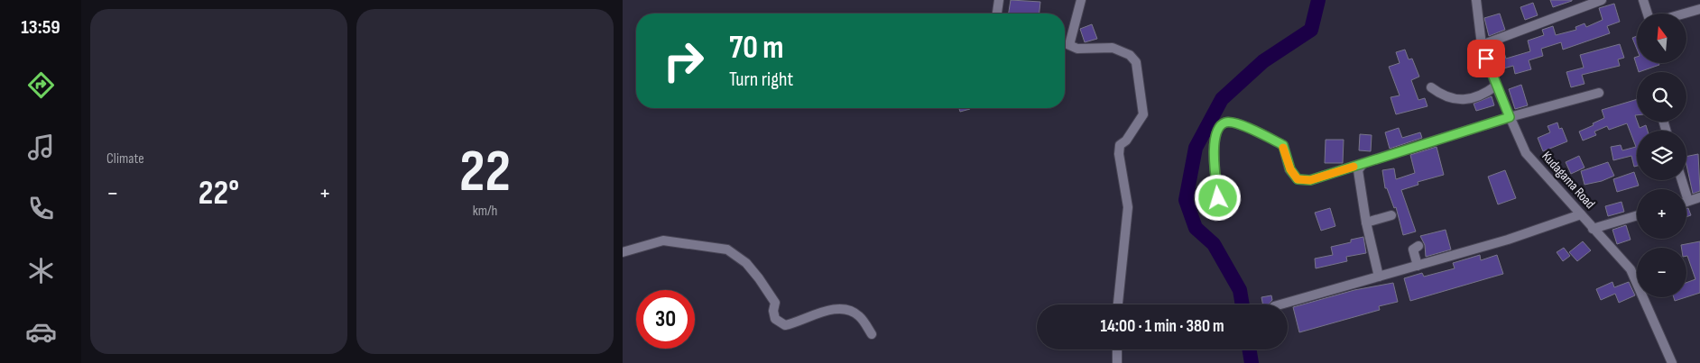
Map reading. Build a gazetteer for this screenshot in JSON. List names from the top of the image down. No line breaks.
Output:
{"streets":{"street":["Kudagama Road"]},"north":"top","page":{"tabs":"13:59","tile":["Climate",["22","km/h"]],"map_buttons":["+","−"],"turn":["70 m","Turn right"],"heat":["−","22°","+"],"limit":"30","trip":"14:00 · 1 min · 380 m"}}
